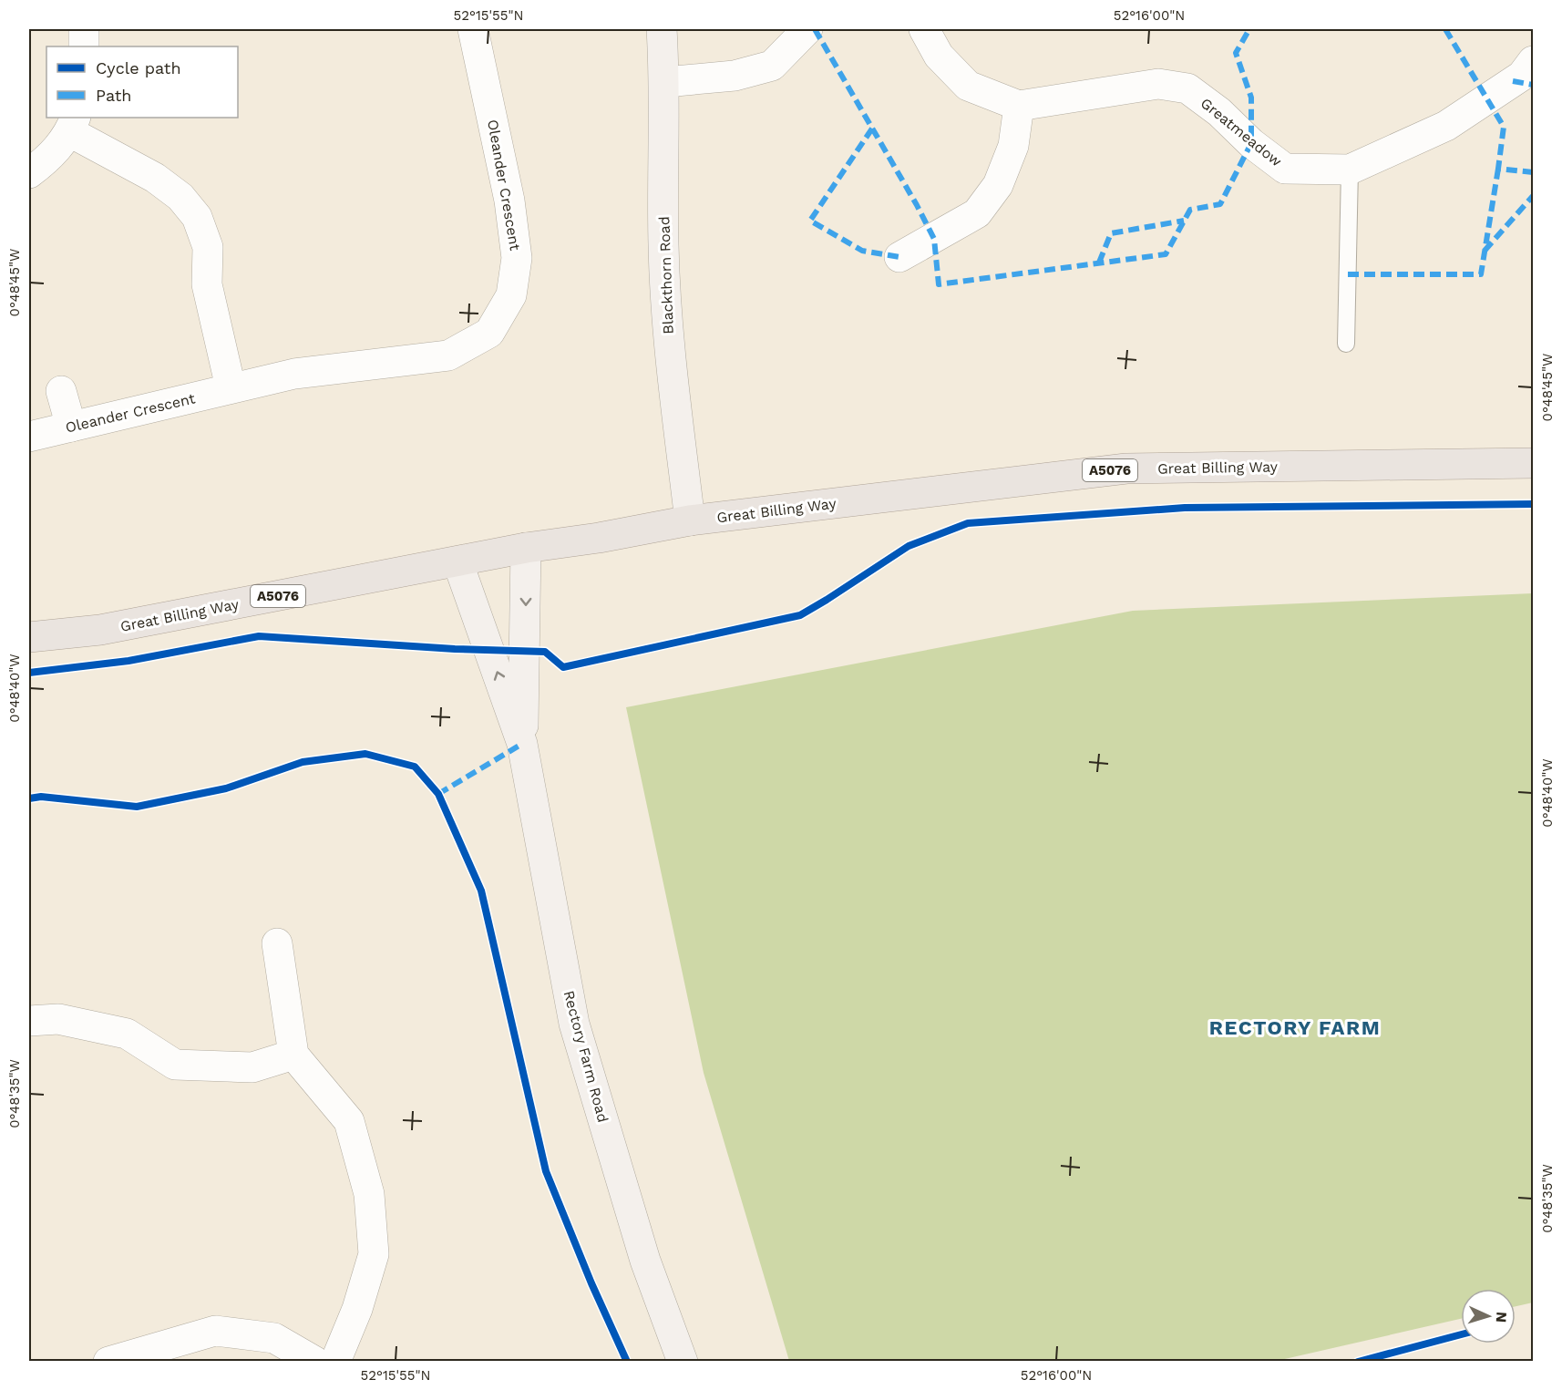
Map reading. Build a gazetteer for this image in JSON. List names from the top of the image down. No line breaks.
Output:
{"streets":{"main road":["Great Billing Way","A5076"],"street":["Greatmeadow","Oleander Crescent","Blackthorn Road","Rectory Farm Road"]},"crossings":[["Blackthorn Road","Great Billing Way"],["Great Billing Way","Rectory Farm Road"]],"districts":["RECTORY FARM"],"legend":["Cycle path","Path"],"north":"right","coordinates":["52°15'55\"N","52°16'00\"N","0°48'45\"W","0°48'40\"W","0°48'35\"W"]}
